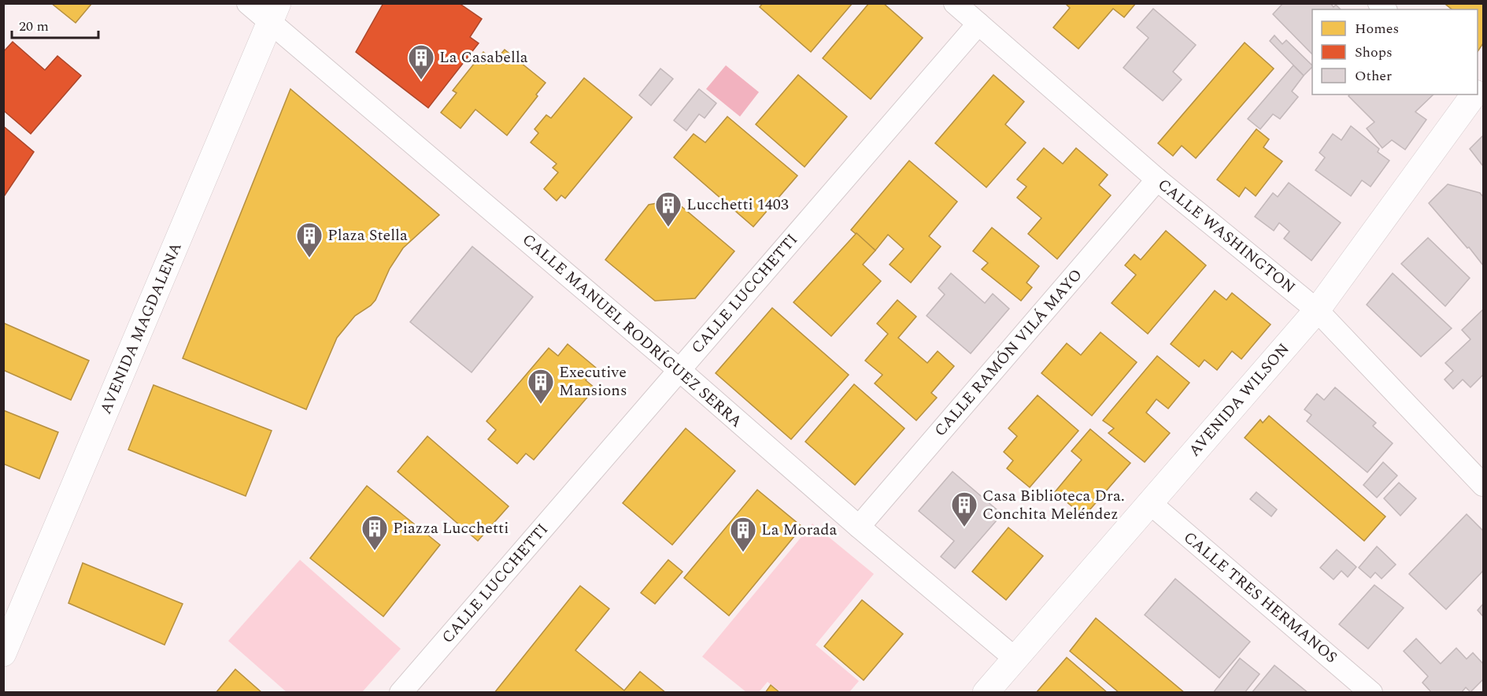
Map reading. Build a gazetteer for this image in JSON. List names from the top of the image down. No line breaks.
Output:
{"streets":{"street":["CALLE WASHINGTON","CALLE LUCCHETTI","AVENIDA MAGDALENA","CALLE MANUEL RODRÍGUEZ SERRA","CALLE RAMÓN VILÁ MAYO","AVENIDA WILSON","CALLE TRES HERMANOS"]},"crossings":[["CALLE WASHINGTON","CALLE LUCCHETTI"],["CALLE WASHINGTON","CALLE RAMÓN VILÁ MAYO"],["CALLE WASHINGTON","AVENIDA WILSON"],["CALLE LUCCHETTI","CALLE MANUEL RODRÍGUEZ SERRA"],["AVENIDA MAGDALENA","CALLE MANUEL RODRÍGUEZ SERRA"],["CALLE MANUEL RODRÍGUEZ SERRA","CALLE RAMÓN VILÁ MAYO"],["CALLE MANUEL RODRÍGUEZ SERRA","AVENIDA WILSON"],["AVENIDA WILSON","CALLE TRES HERMANOS"]],"places":{"building":["La Casabella","Lucchetti 1403","Plaza Stella","Executive Mansions","Casa Biblioteca Dra. Conchita Meléndez","Piazza Lucchetti","La Morada"]},"legend":["Homes","Shops","Other"],"scale_bar":"20 m"}
